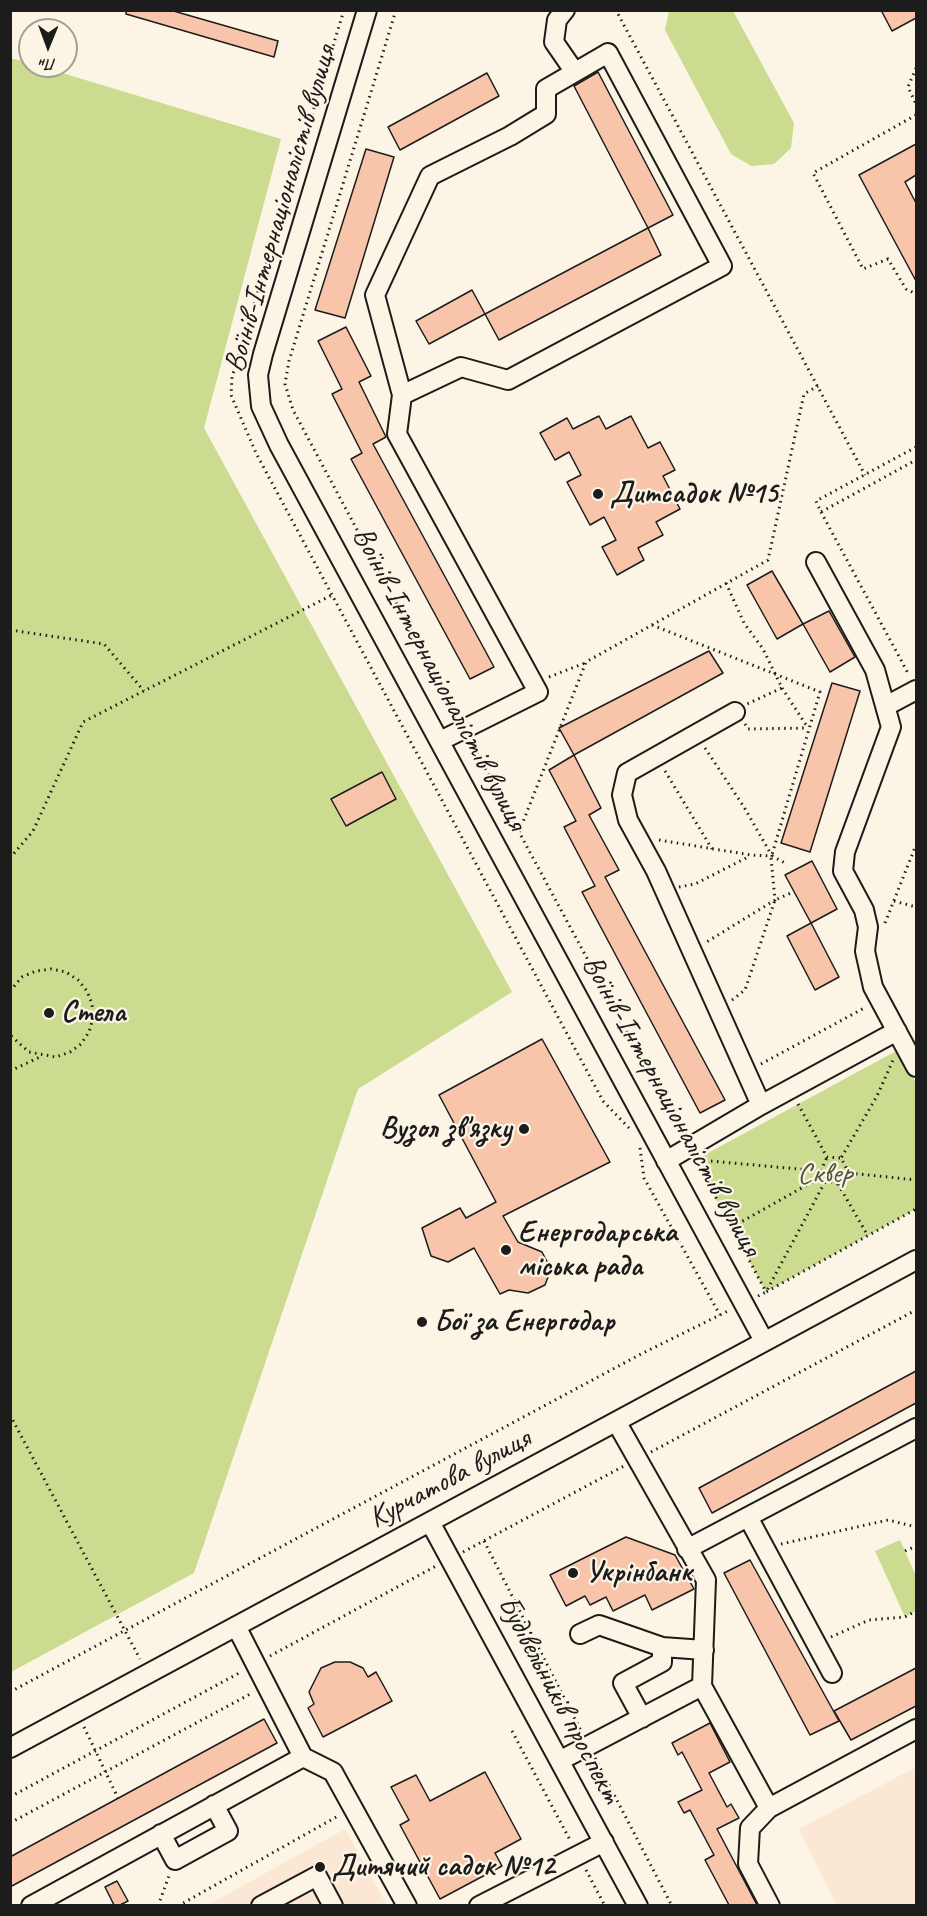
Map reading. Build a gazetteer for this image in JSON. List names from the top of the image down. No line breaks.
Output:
{"streets":{"street":["Воїнів-Інтернаціоналістів вулиця","Курчатова вулиця","Будівельників проспект"]},"crossings":[["Воїнів-Інтернаціоналістів вулиця","Курчатова вулиця"],["Курчатова вулиця","Будівельників проспект"]],"parks":["Сквер"],"places":["Дитсадок №15","Стела","Вузол зв'язку","Енергодарська міська рада","Бої за Енергодар","Укрінбанк","Дитячий садок №12"],"north":"bottom"}
